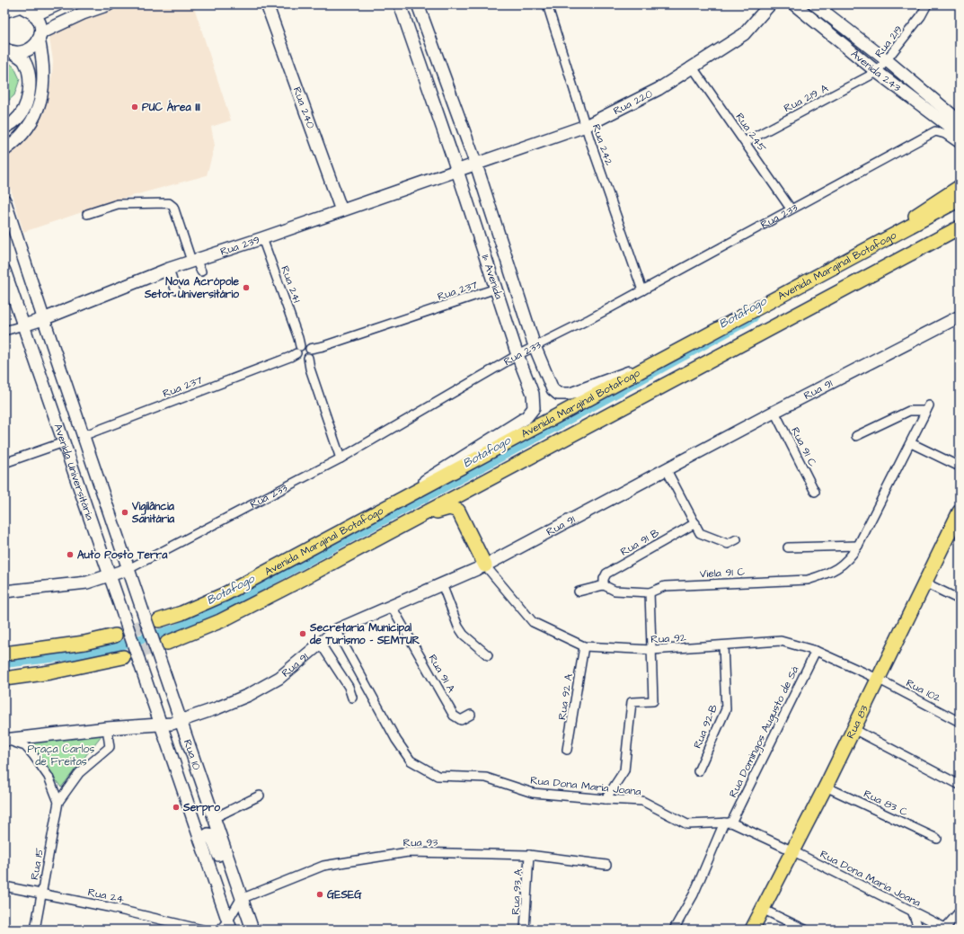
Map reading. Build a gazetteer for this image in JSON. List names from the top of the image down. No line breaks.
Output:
{"streets":{"main road":["Avenida 243","Rua 220","Rua 240","Rua 233","Rua 239","Avenida Marginal Botafogo","11ª Avenida","Rua 91","Avenida Universitária","Rua 83","Rua 10"],"street":["Rua 219","Rua 219 A","Rua 245","Rua 242","Rua 241","Rua 237","Rua 91 C","Rua 91 B","Viela 91 C","Rua 92","Rua 91 A","Rua 102","Rua 92 A","Rua 92-B","Rua Domingos Augusto de Sá","Rua Dona Maria Joana","Rua 83 C","Rua 93","Rua 15","Rua 93 A","Rua 24"]},"crossings":[["Rua 219","Avenida 243"],["Rua 219","Rua 219 A"],["Avenida 243","Rua 219 A"],["Rua 219 A","Rua 245"],["Rua 220","Rua 245"],["Rua 220","Rua 242"],["Rua 220","Rua 239"],["Rua 220","11ª Avenida"],["Rua 240","Rua 239"],["Rua 245","Rua 233"],["Rua 242","Rua 233"],["Rua 233","11ª Avenida"],["Rua 233","Rua 241"],["Rua 233","Avenida Universitária"],["Rua 233","Rua 10"],["Rua 239","11ª Avenida"],["Rua 239","Rua 241"],["Rua 239","Avenida Universitária"],["Avenida Marginal Botafogo","11ª Avenida"],["Avenida Marginal Botafogo","Rua 10"],["11ª Avenida","Rua 237"],["Rua 241","Rua 237"],["Rua 237","Avenida Universitária"],["Rua 91","Rua 91 C"],["Rua 91","Rua 92"],["Rua 91","Rua 91 A"],["Rua 91","Rua 10"],["Rua 91","Rua Dona Maria Joana"],["Rua 91","Rua 15"],["Avenida Universitária","Rua 10"],["Rua 91 B","Viela 91 C"],["Rua 92","Rua 102"],["Rua 92","Rua 92 A"],["Rua 92","Rua 83"],["Rua 92","Rua 92-B"],["Rua 92","Rua Domingos Augusto de Sá"],["Rua 102","Rua 83"],["Rua 83","Rua Dona Maria Joana"],["Rua 83","Rua 83 C"],["Rua Domingos Augusto de Sá","Rua Dona Maria Joana"],["Rua 10","Rua 93"],["Rua 93","Rua 93 A"],["Rua 15","Rua 24"]],"water":["Botafogo"],"parks":["Praça Carlos de Freitas"],"places":["PUC Área III","Nova Acrópole Setor Universitário","Vigilância Sanitária","Auto Posto Terra","Secretaria Municipal de Turismo - SEMTUR","Serpro","GESEG"]}
